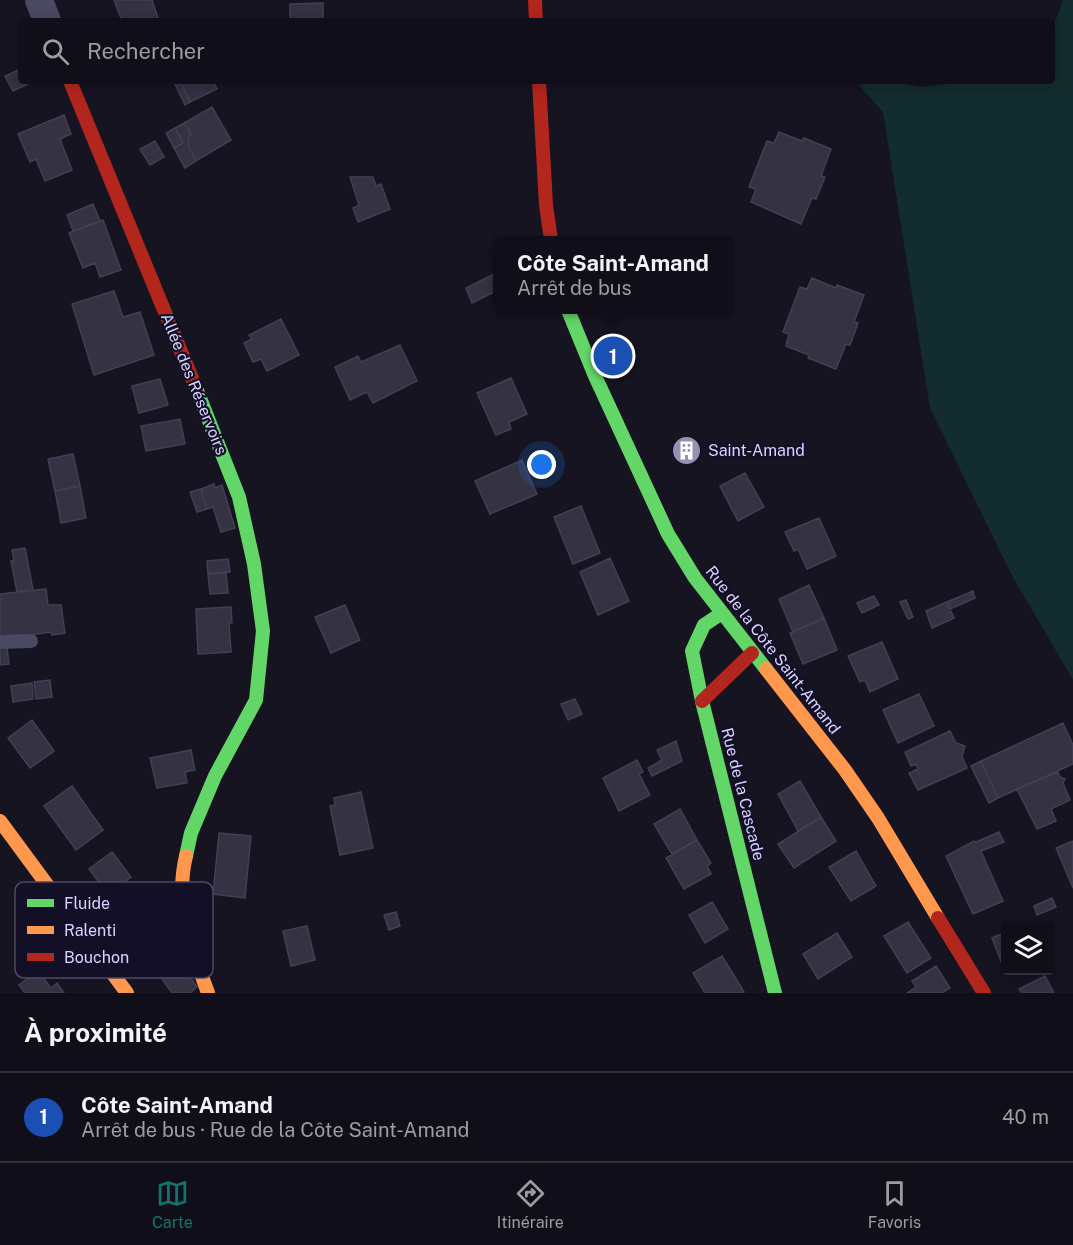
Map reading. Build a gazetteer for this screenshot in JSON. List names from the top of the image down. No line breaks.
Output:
{"streets":{"street":["Allée des Réservoirs","Rue de la Côte Saint-Amand","Rue de la Cascade"]},"crossings":[["Rue de la Côte Saint-Amand","Rue de la Cascade"]],"places":{"building":["Saint-Amand"]},"legend":["Fluide","Ralenti","Bouchon"],"page":{"search":"Rechercher","popup":["Côte Saint-Amand","Arrêt de bus"],"pins":"1","heading":"À proximité","list":[{"mark":"1","name":"Côte Saint-Amand","note":"Arrêt de bus · Rue de la Côte Saint-Amand","value":"40 m"}],"nav":["Carte","Itinéraire","Favoris"]}}
